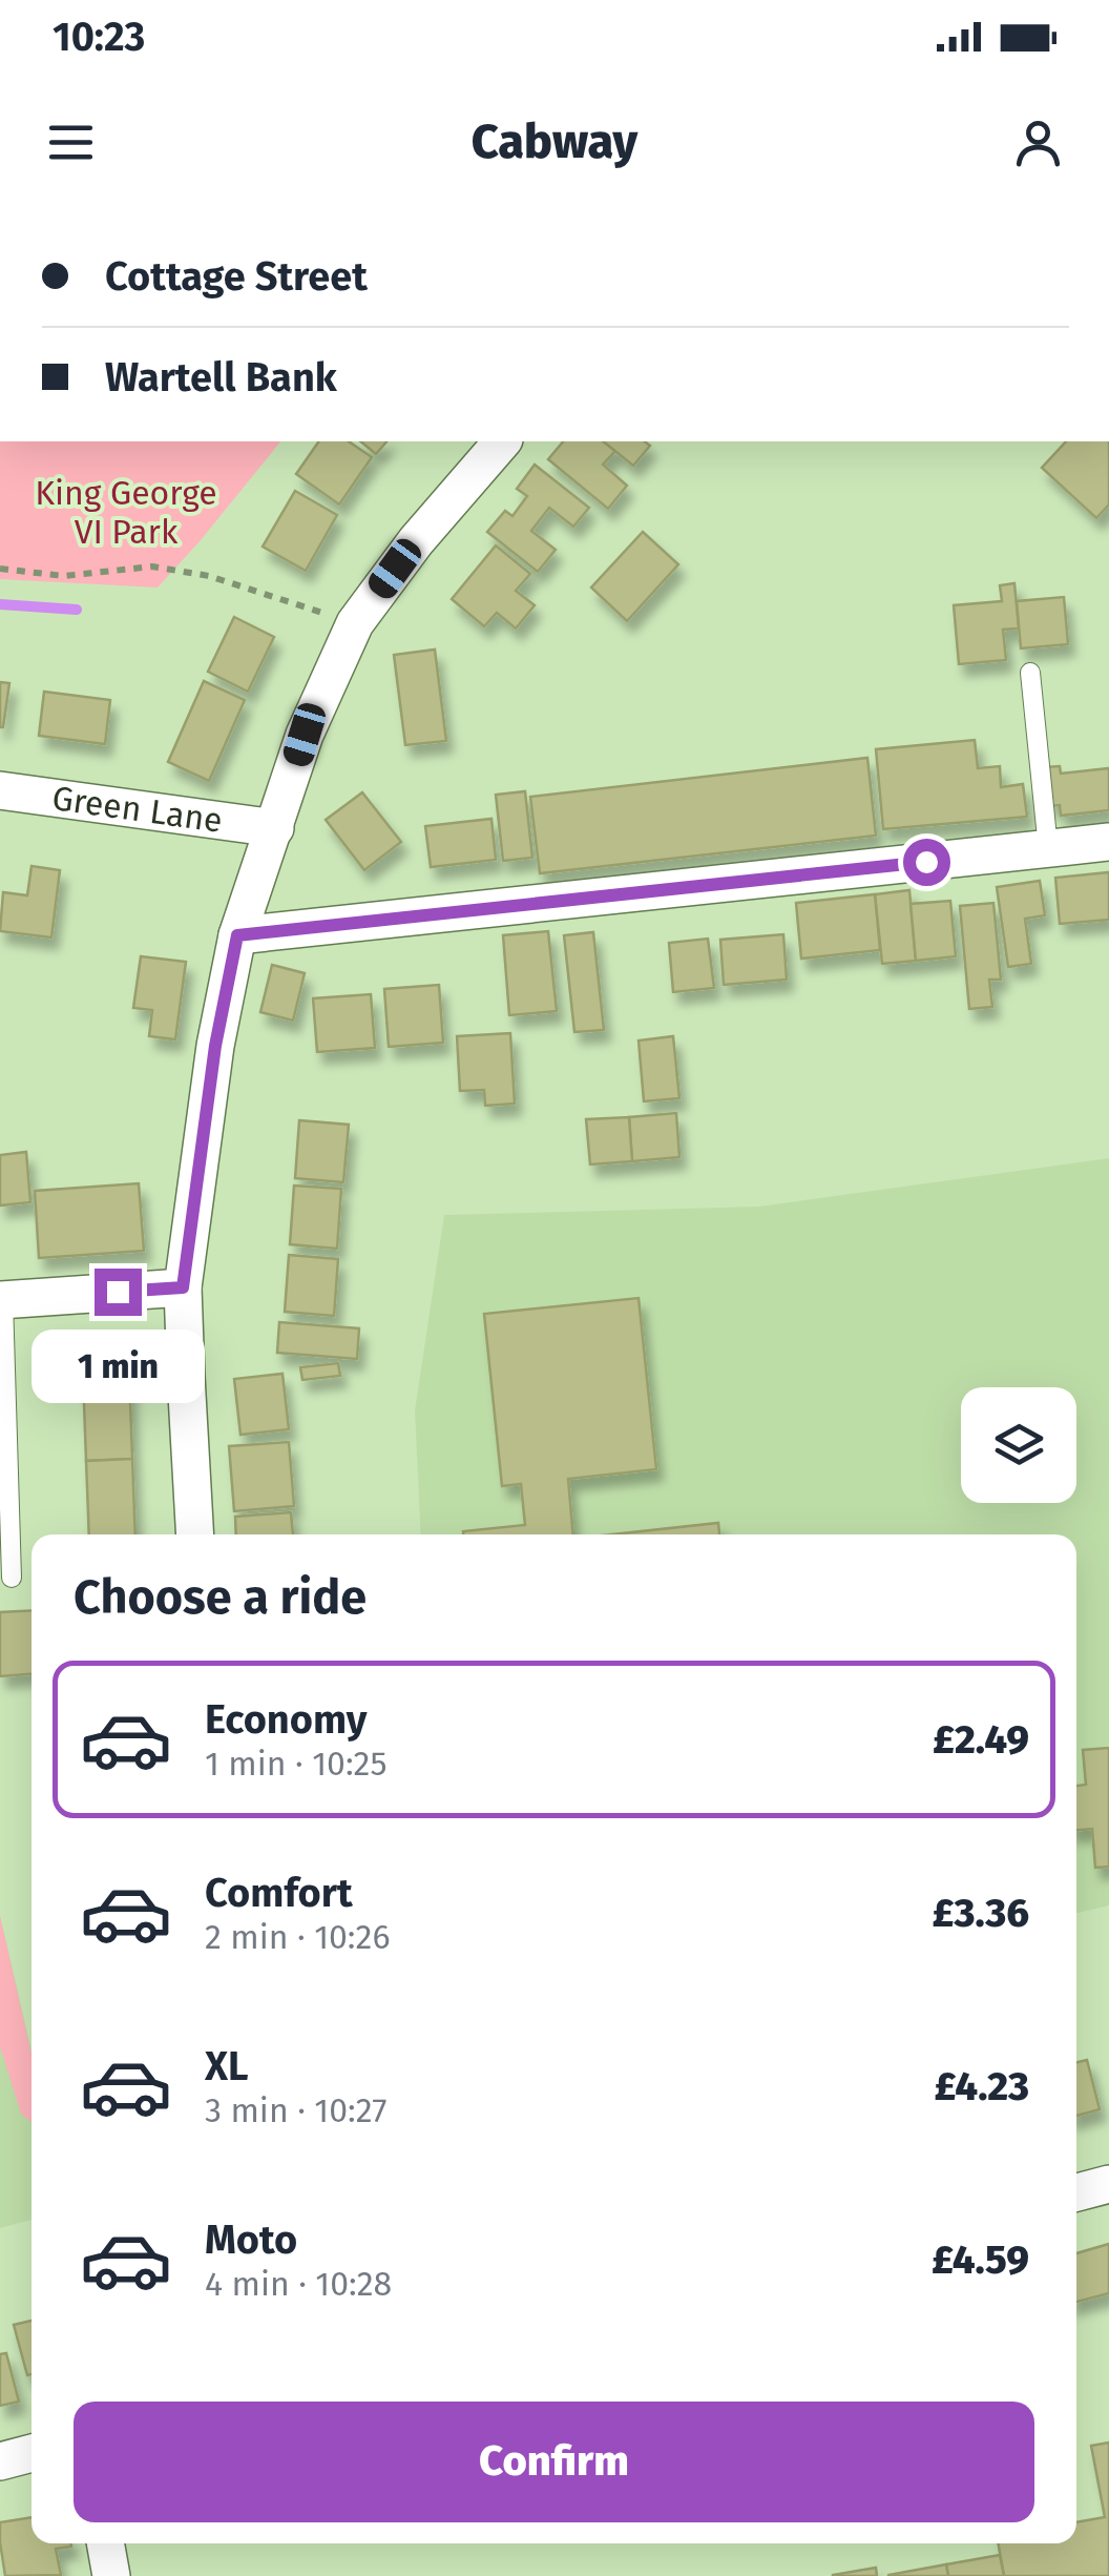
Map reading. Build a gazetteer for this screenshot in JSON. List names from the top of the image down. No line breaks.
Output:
{"streets":{"street":["Green Lane"]},"parks":["King George VI Park"],"page":{"status":"10:23","header":"Cabway","banner":["Cottage Street","Wartell Bank"],"bubble":"1 min","heading":"Choose a ride","list":[{"name":"Economy","note":"1 min · 10:25","value":"£2.49"},{"name":"Comfort","note":"2 min · 10:26","value":"£3.36"},{"name":"XL","note":"3 min · 10:27","value":"£4.23"},{"name":"Moto","note":"4 min · 10:28","value":"£4.59"}],"buttons":"Confirm"}}
